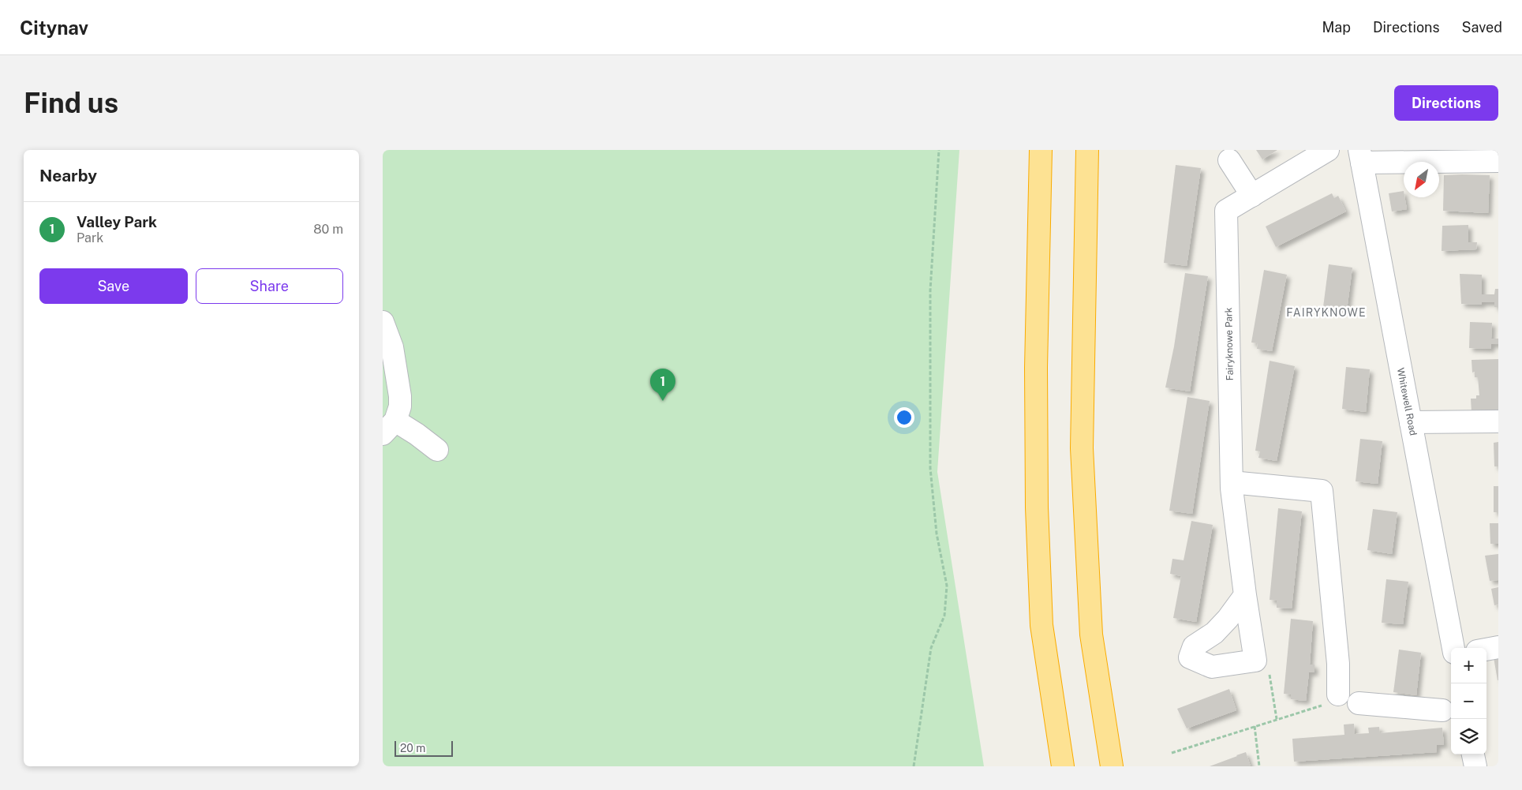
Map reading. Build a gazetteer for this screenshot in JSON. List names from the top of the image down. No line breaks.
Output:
{"streets":{"street":["Fairyknowe Park","Whitewell Road"]},"districts":["FAIRYKNOWE"],"scale_bar":"20 m","north":"bottom left","page":{"header":"Citynav","nav":["Map","Directions","Saved"],"buttons":["Directions",["Save","Share"]],"title":"Find us","heading":"Nearby","list":[{"mark":"1","name":"Valley Park","note":"Park","value":"80 m"}],"pins":"1","map_buttons":["+","−"],"scale":"20 m"}}
